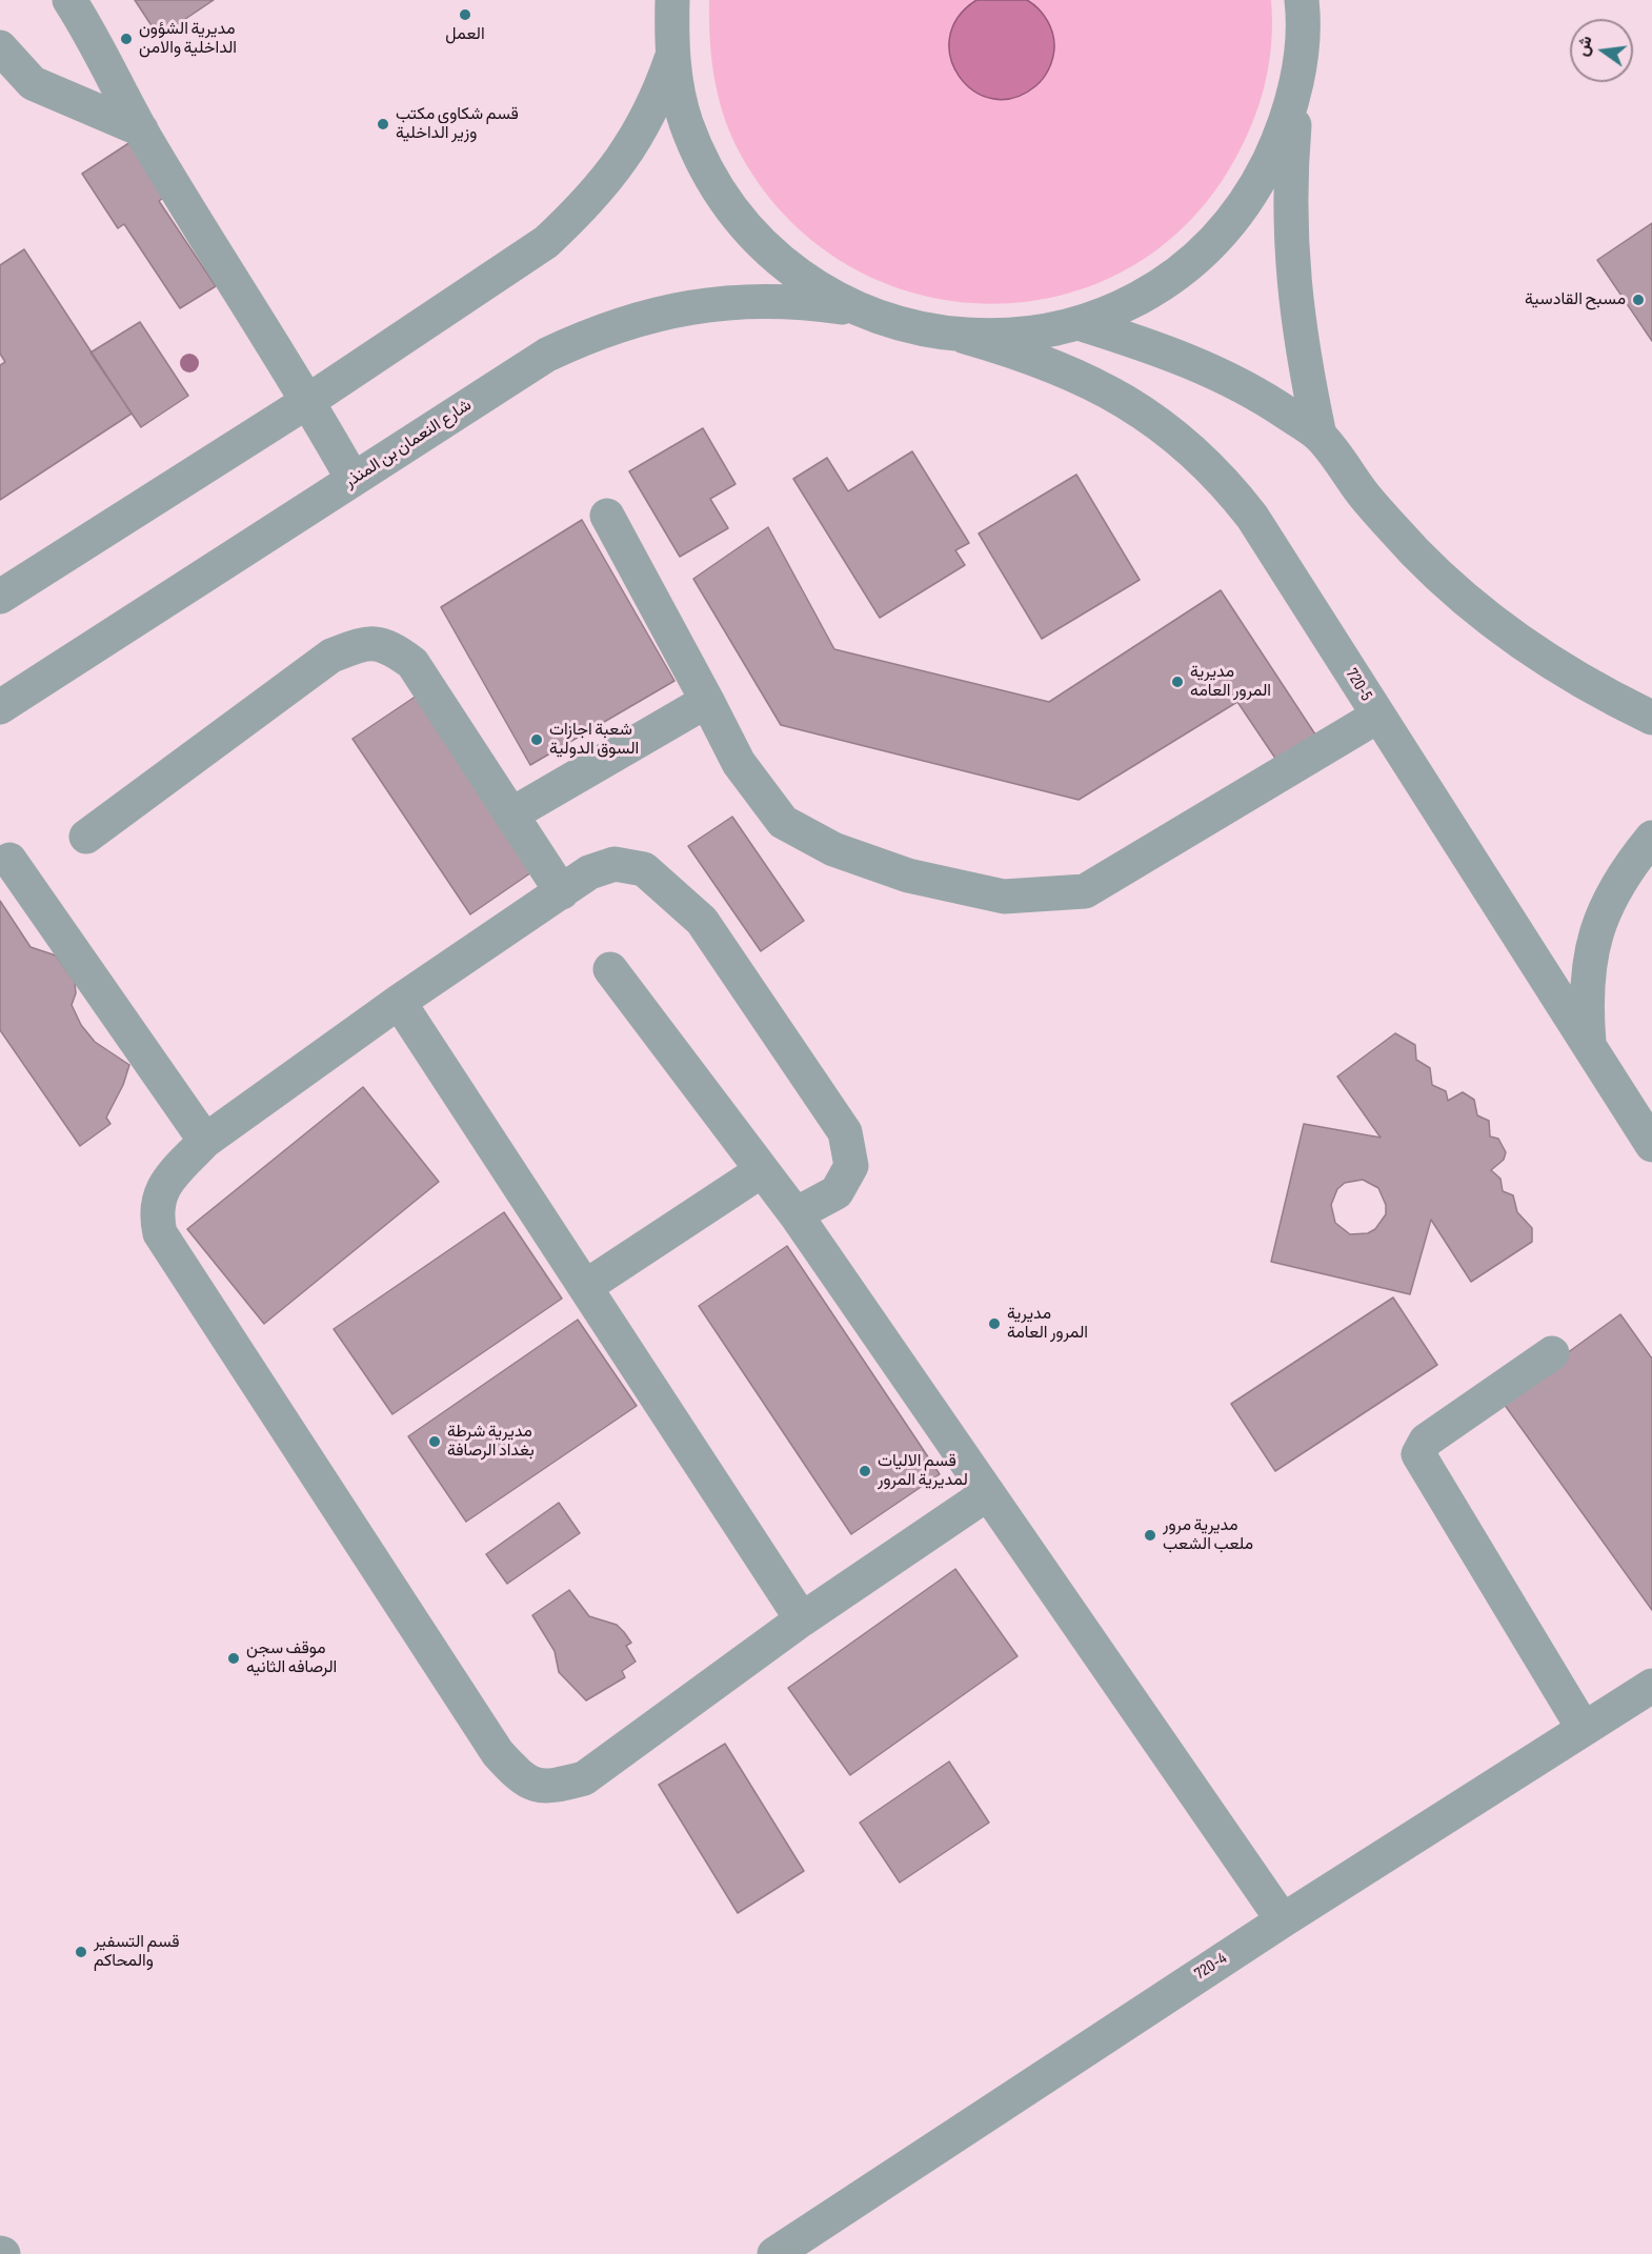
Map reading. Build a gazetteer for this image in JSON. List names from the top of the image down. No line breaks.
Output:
{"streets":{"street":["شارع النعمان بن المنذر","720-5","720-4"]},"places":["العمل","مديرية الشؤون الداخلية والامن","قسم شكاوى مكتب وزير الداخلية","مسبح القادسية","مديرية المرور العامه","شعبة اجازات السوق الدولية","مديرية المرور العامة","مديرية شرطة بغداد الرصافة","قسم الاليات لمديرية المرور","مديرية مرور ملعب الشعب","موقف سجن الرصافه الثانيه","قسم التسفير والمحاكم"],"north":"left"}
